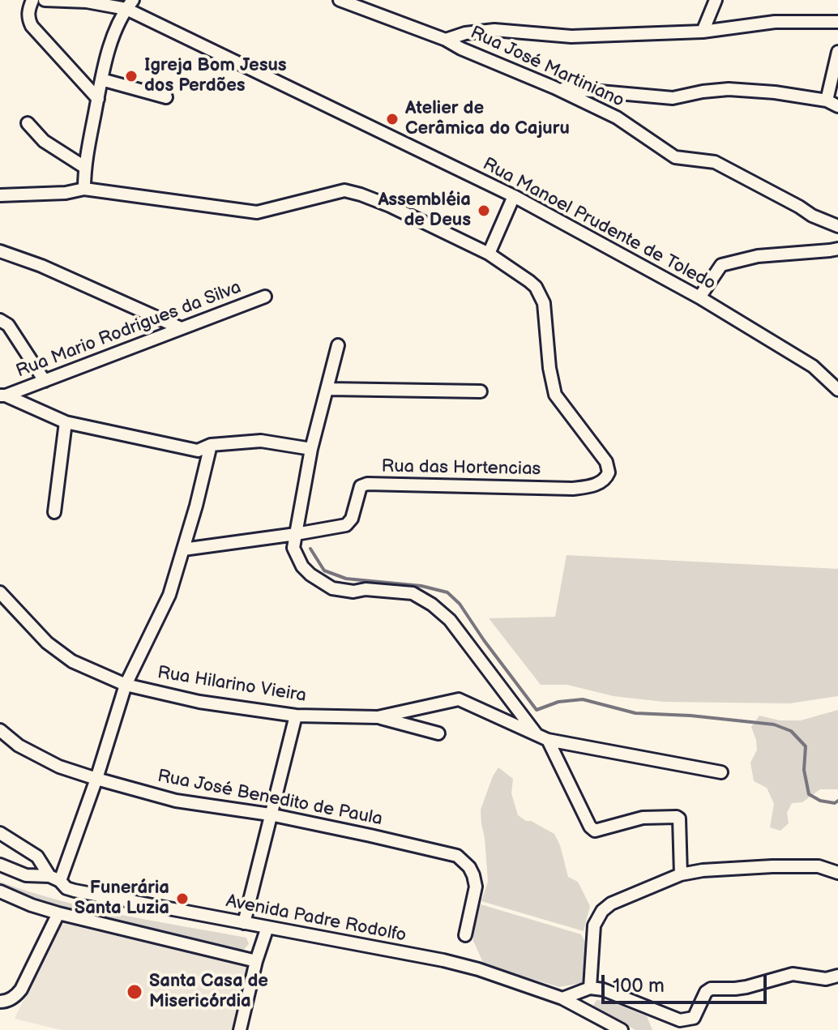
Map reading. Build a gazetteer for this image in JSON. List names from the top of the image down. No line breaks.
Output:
{"streets":{"street":["Rua José Martiniano","Rua Manoel Prudente de Toledo","Rua Mario Rodrigues da Silva","Rua das Hortencias","Rua Hilarino Vieira","Rua José Benedito de Paula","Avenida Padre Rodolfo"]},"places":["Igreja Bom Jesus dos Perdões","Atelier de Cerâmica do Cajuru","Assembléia de Deus","Funerária Santa Luzia","Santa Casa de Misericórdia"],"scale_bar":"100 m"}
